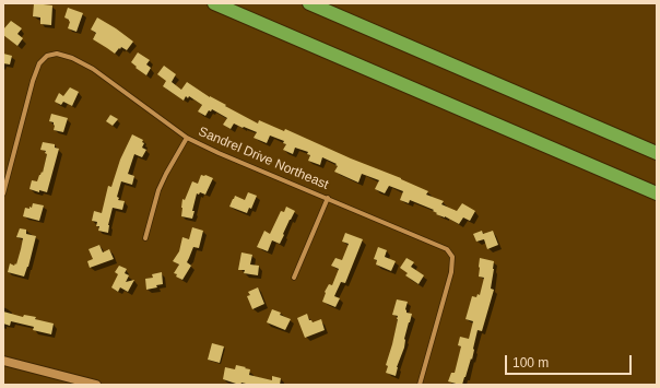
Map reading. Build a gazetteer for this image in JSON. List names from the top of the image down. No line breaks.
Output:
{"streets":{"street":["Sandrel Drive Northeast"]},"scale_bar":"100 m"}
